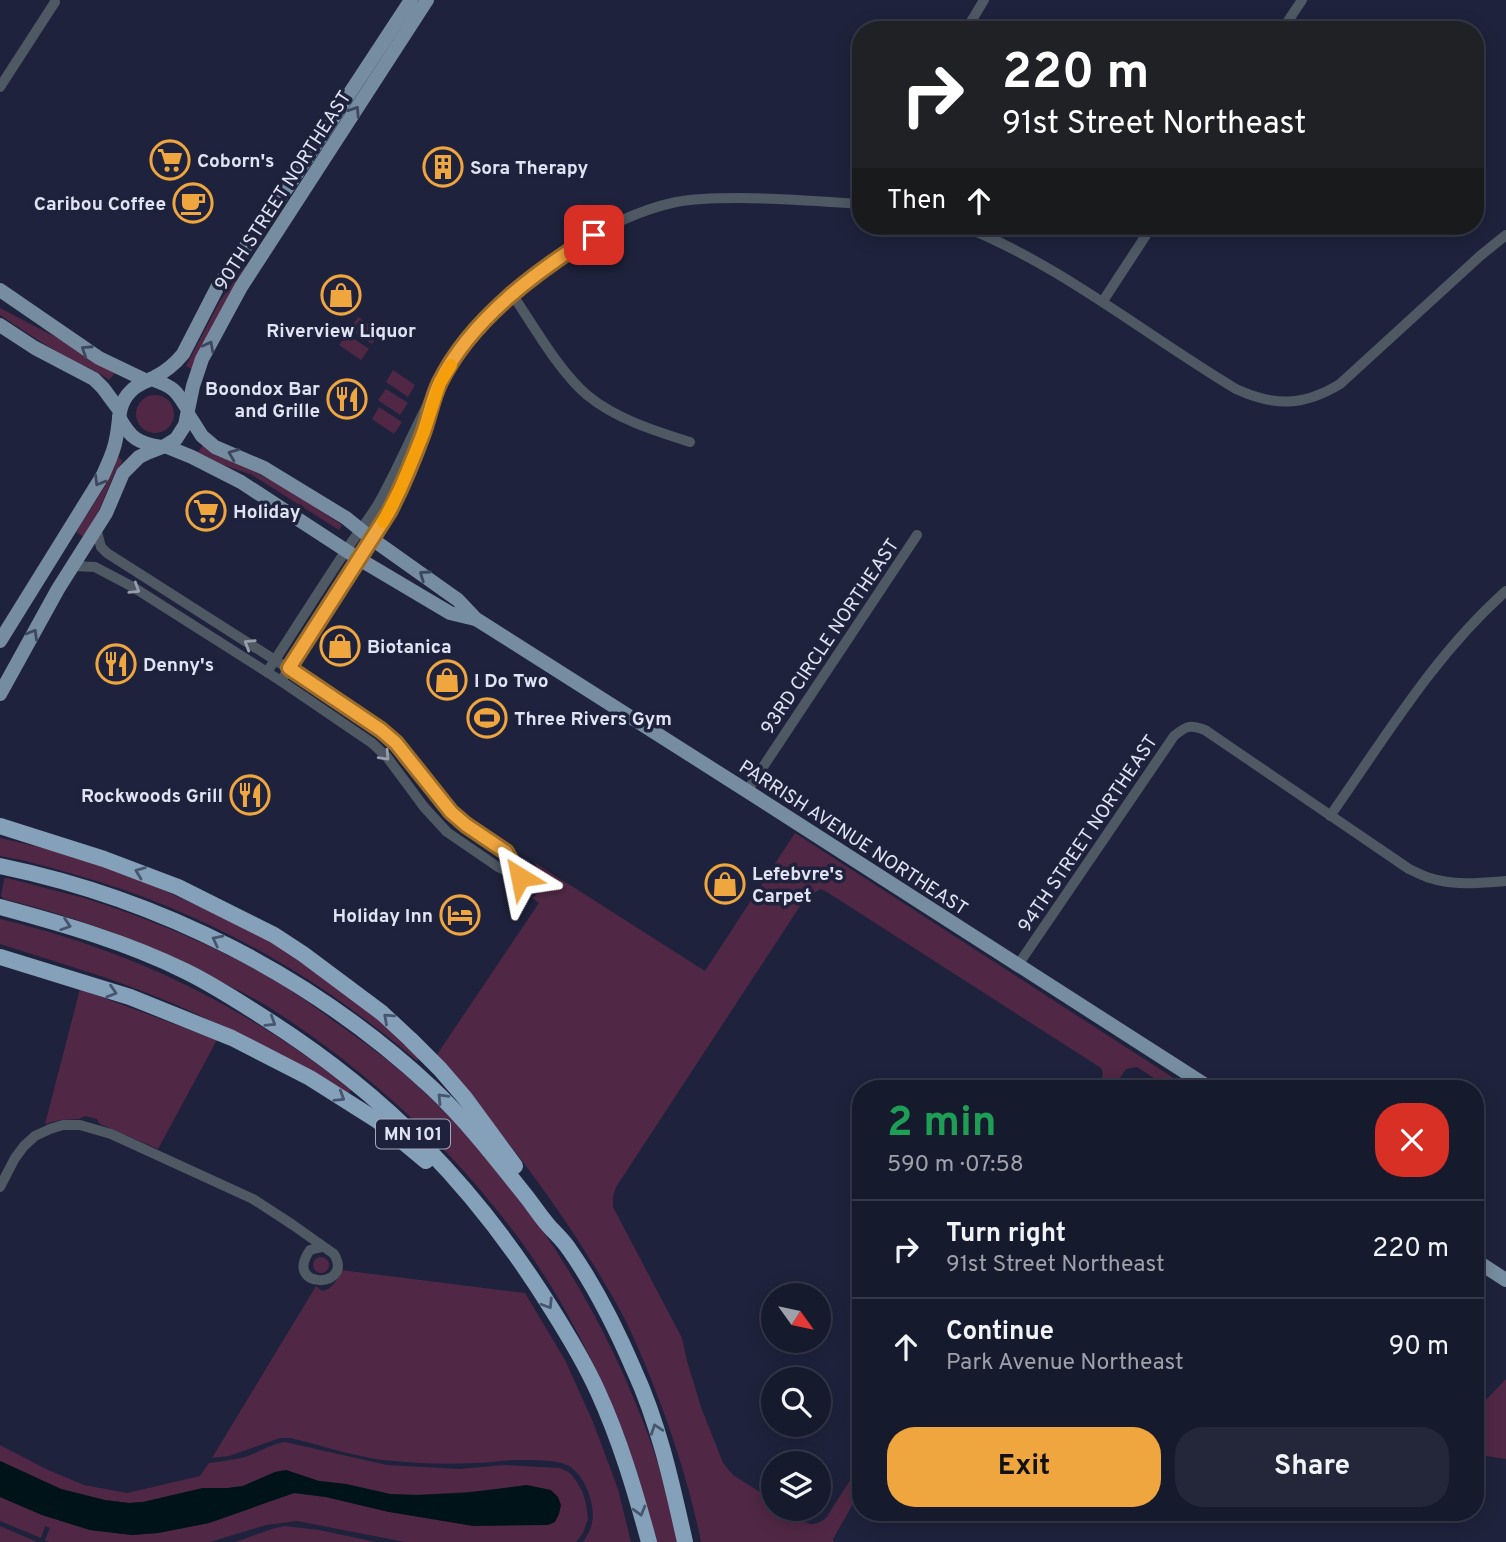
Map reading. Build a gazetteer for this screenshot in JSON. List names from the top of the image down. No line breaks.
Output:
{"streets":{"highway":["MN 101"],"main road":["90TH STREET NORTHEAST","PARRISH AVENUE NORTHEAST"],"street":["93RD CIRCLE NORTHEAST","94TH STREET NORTHEAST"]},"crossings":[["90TH STREET NORTHEAST","PARRISH AVENUE NORTHEAST"],["93RD CIRCLE NORTHEAST","PARRISH AVENUE NORTHEAST"],["94TH STREET NORTHEAST","PARRISH AVENUE NORTHEAST"]],"places":{"supermarket":["Coborn's","Holiday"],"building":["Sora Therapy"],"cafe":["Caribou Coffee"],"shop":["Riverview Liquor","Biotanica","I Do Two","Lefebvre's Carpet"],"restaurant":["Boondox Bar and Grille","Denny's","Rockwoods Grill"],"sports":["Three Rivers Gym"],"hotel":["Holiday Inn"]},"north":"bottom right","page":{"turn":["220 m","91st Street Northeast"],"then":"Then","heading":["2 min","590 m · 07:58"],"list":[{"name":"Turn right","note":"91st Street Northeast","value":"220 m"},{"name":"Continue","note":"Park Avenue Northeast","value":"90 m"}],"buttons":["Exit","Share"]}}
